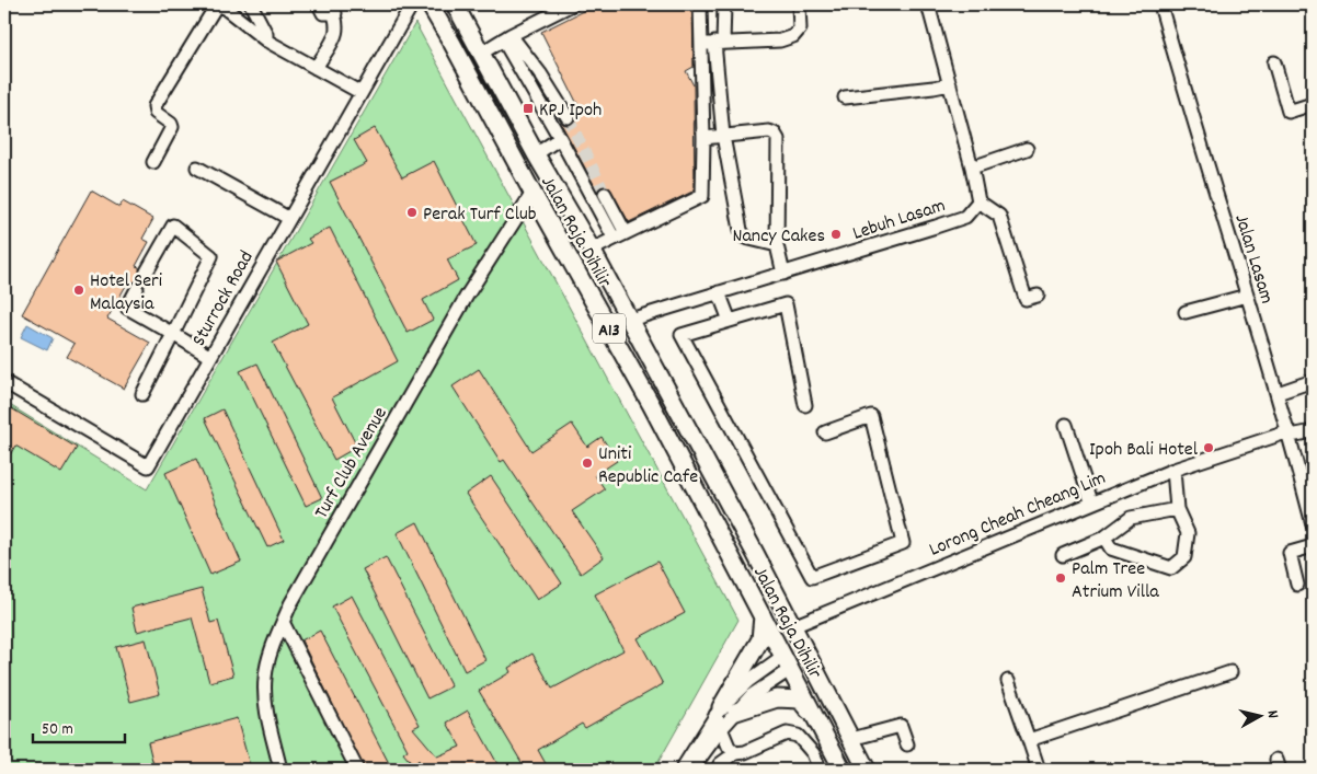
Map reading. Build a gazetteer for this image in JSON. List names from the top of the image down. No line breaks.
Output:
{"streets":{"main road":["Jalan Raja Dihilir","A13"],"street":["Lebuh Lasam","Jalan Lasam","Sturrock Road","Turf Club Avenue","Lorong Cheah Cheang Lim"]},"crossings":[["Lebuh Lasam","Jalan Raja Dihilir"],["Jalan Raja Dihilir","Turf Club Avenue"],["Jalan Raja Dihilir","Lorong Cheah Cheang Lim"],["Jalan Lasam","Lorong Cheah Cheang Lim"]],"places":{"transit":["KPJ Ipoh"],"other":["Perak Turf Club","Nancy Cakes","Hotel Seri Malaysia","Ipoh Bali Hotel","Uniti Republic Cafe","Palm Tree Atrium Villa"]},"scale_bar":"50 m","north":"right"}
